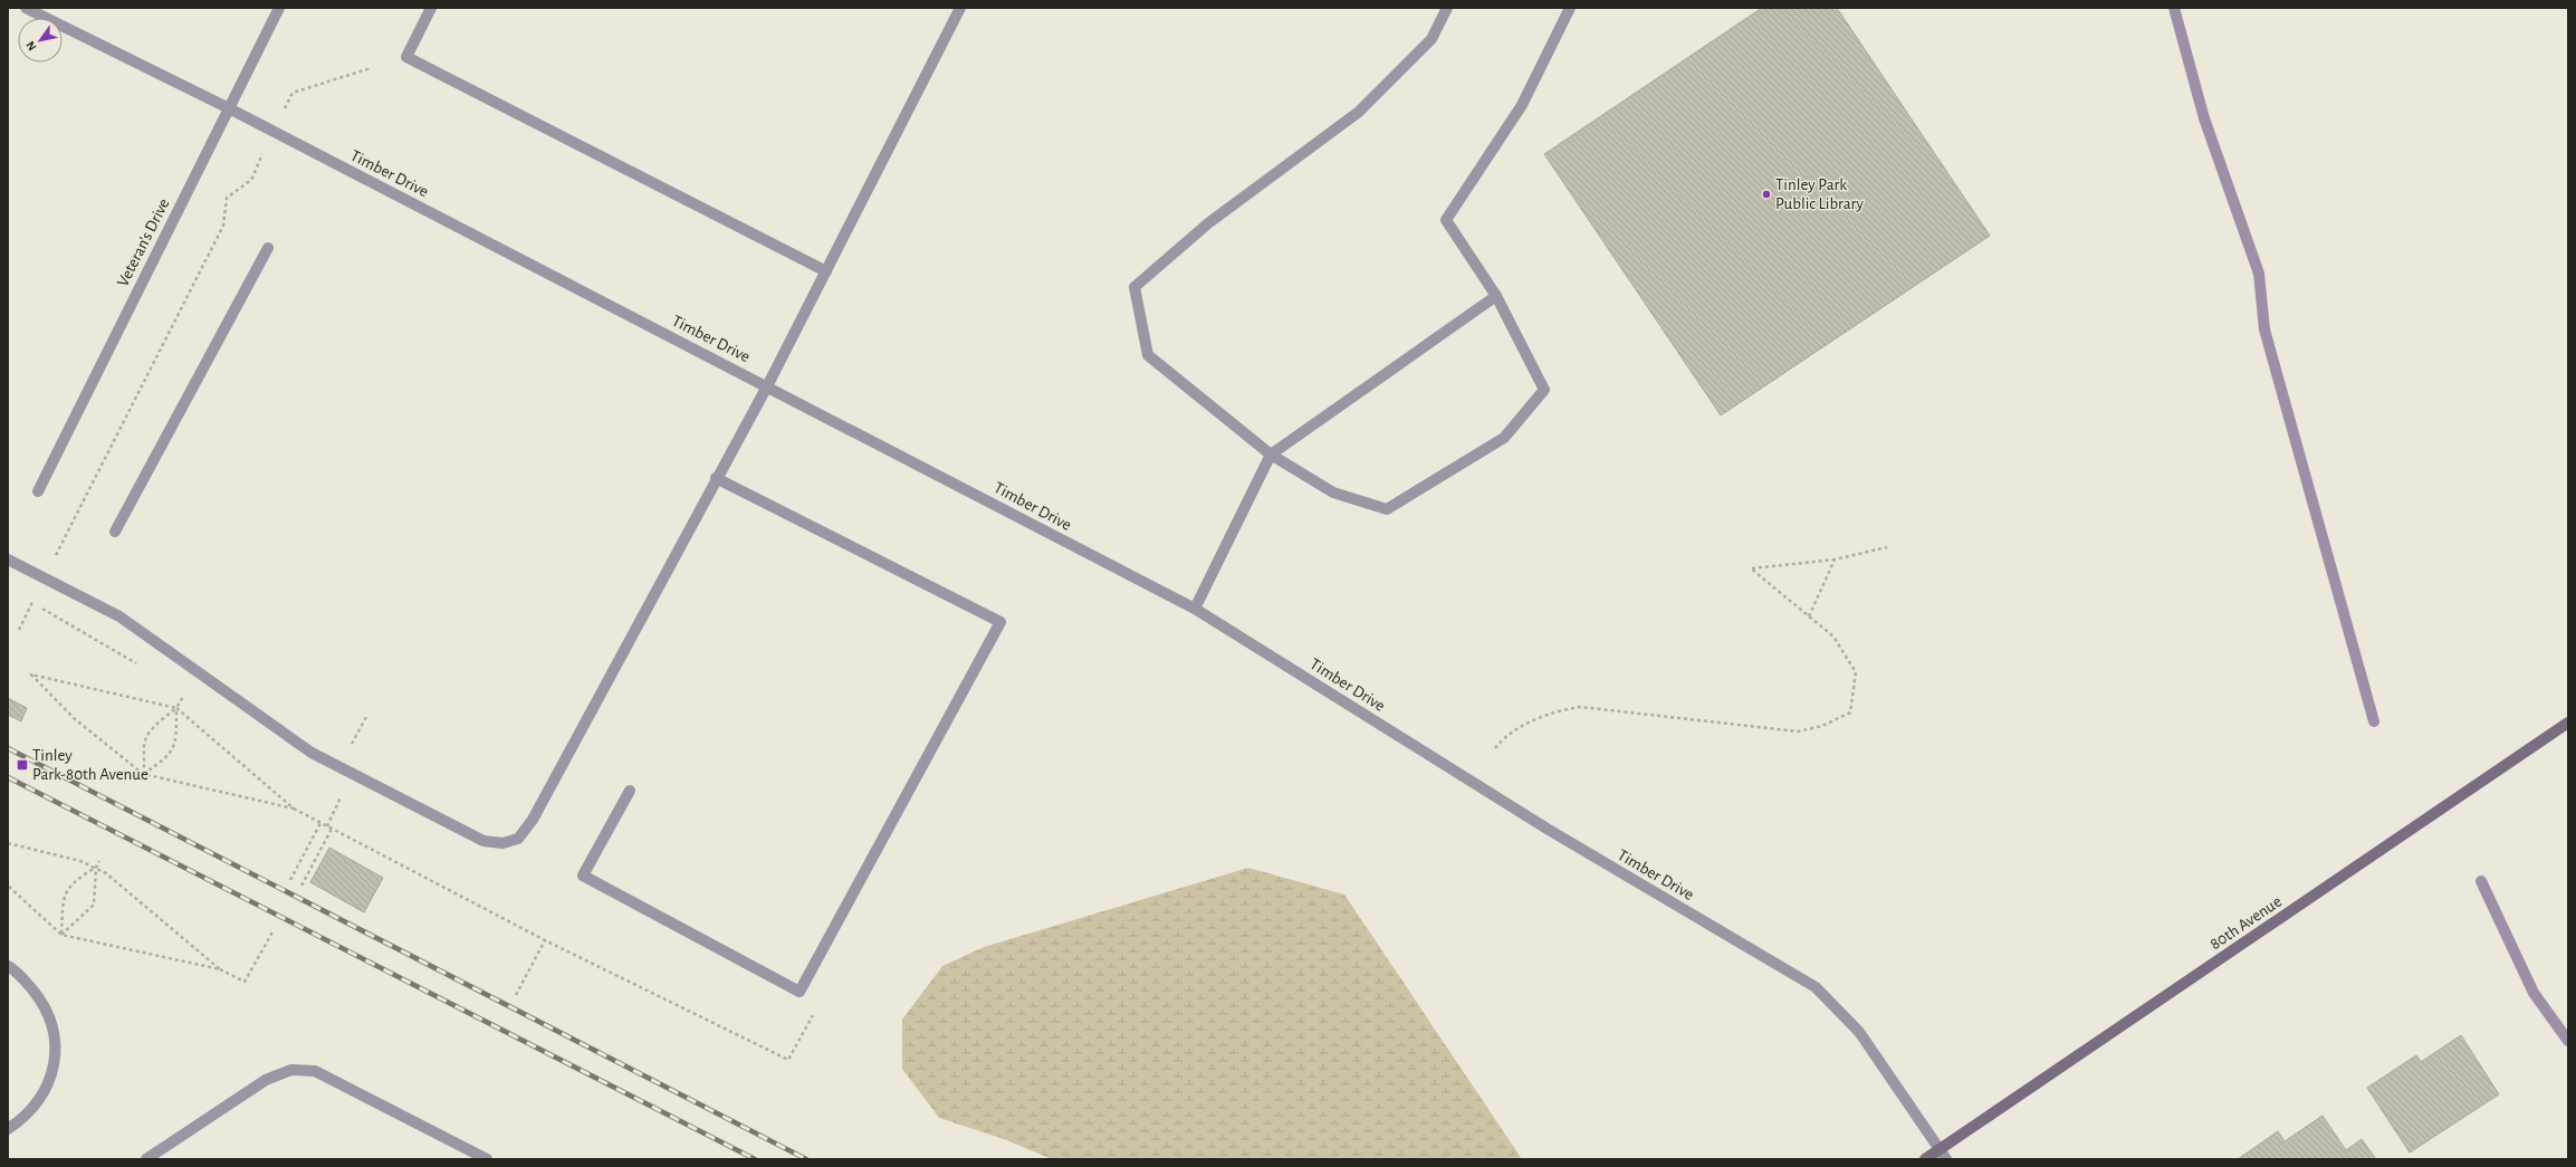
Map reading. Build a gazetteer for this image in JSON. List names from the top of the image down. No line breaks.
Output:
{"streets":{"street":["Timber Drive","Veteran's Drive","80th Avenue"]},"crossings":[["Timber Drive","Veteran's Drive"],["Timber Drive","80th Avenue"]],"places":{"other":["Tinley Park Public Library"],"transit":["Tinley Park-80th Avenue"]},"north":"bottom left"}
